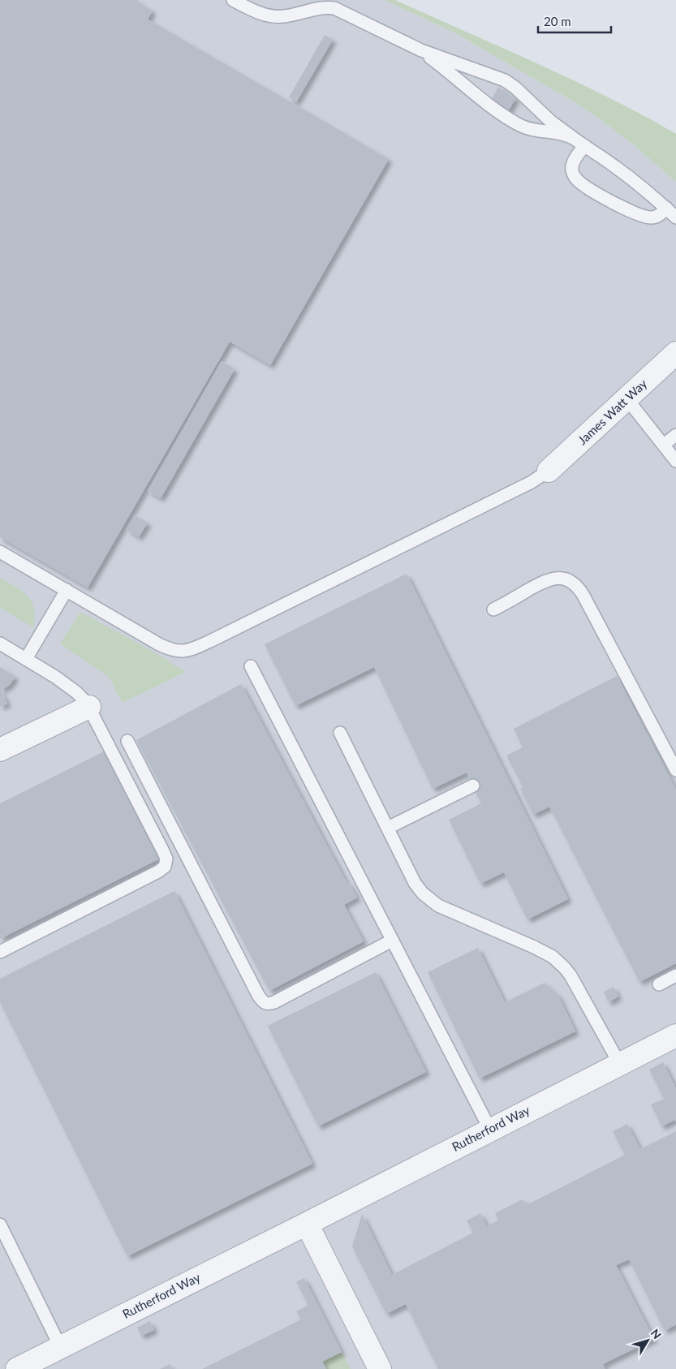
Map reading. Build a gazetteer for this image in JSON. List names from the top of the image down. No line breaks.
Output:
{"streets":{"street":["James Watt Way","Rutherford Way"]},"scale_bar":"20 m","north":"top right"}
